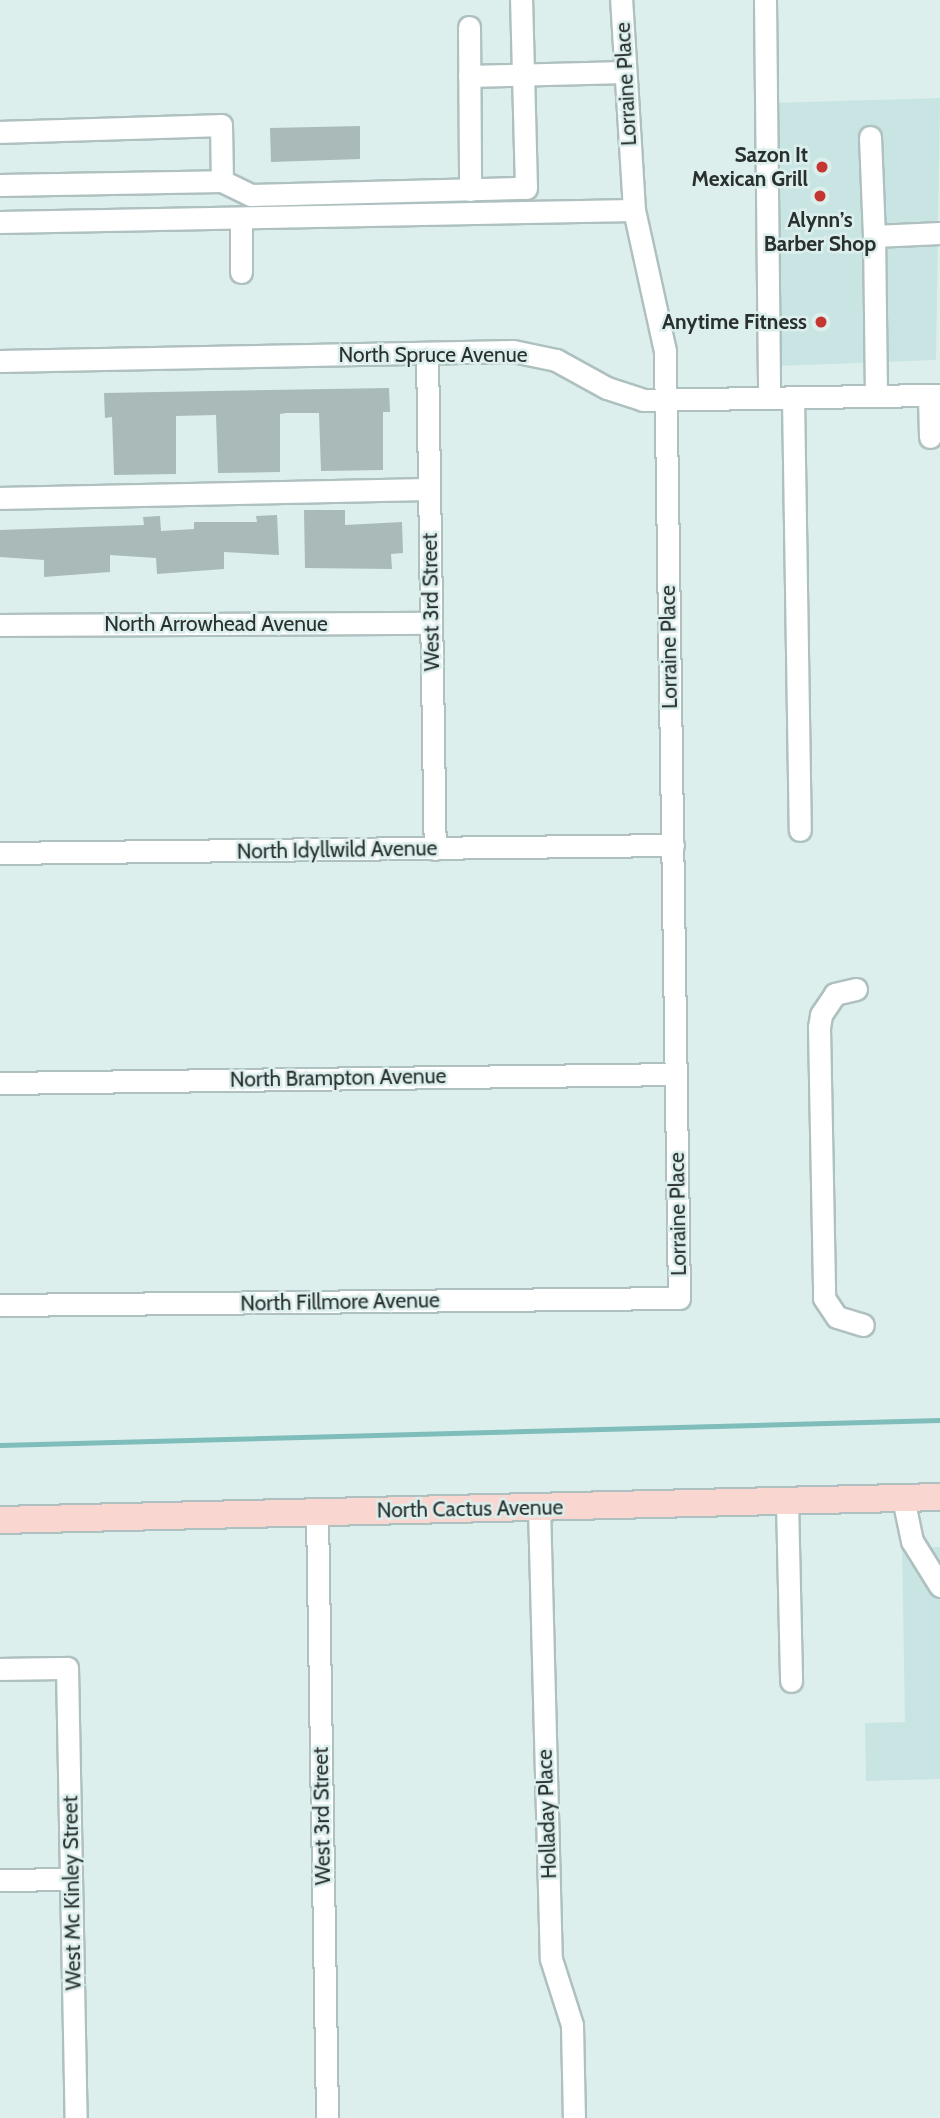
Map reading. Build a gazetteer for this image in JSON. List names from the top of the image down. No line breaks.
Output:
{"streets":{"main road":["North Cactus Avenue"],"street":["Lorraine Place","North Spruce Avenue","West 3rd Street","North Arrowhead Avenue","North Idyllwild Avenue","North Brampton Avenue","North Fillmore Avenue","Holladay Place","West Mc Kinley Street"]},"crossings":[["Lorraine Place","North Spruce Avenue"],["Lorraine Place","North Idyllwild Avenue"],["Lorraine Place","North Brampton Avenue"],["Lorraine Place","North Fillmore Avenue"],["North Spruce Avenue","West 3rd Street"],["West 3rd Street","North Arrowhead Avenue"],["West 3rd Street","North Idyllwild Avenue"],["West 3rd Street","North Cactus Avenue"],["North Cactus Avenue","Holladay Place"]],"places":["Sazon It Mexican Grill","Alynn’s Barber Shop","Anytime Fitness"]}
